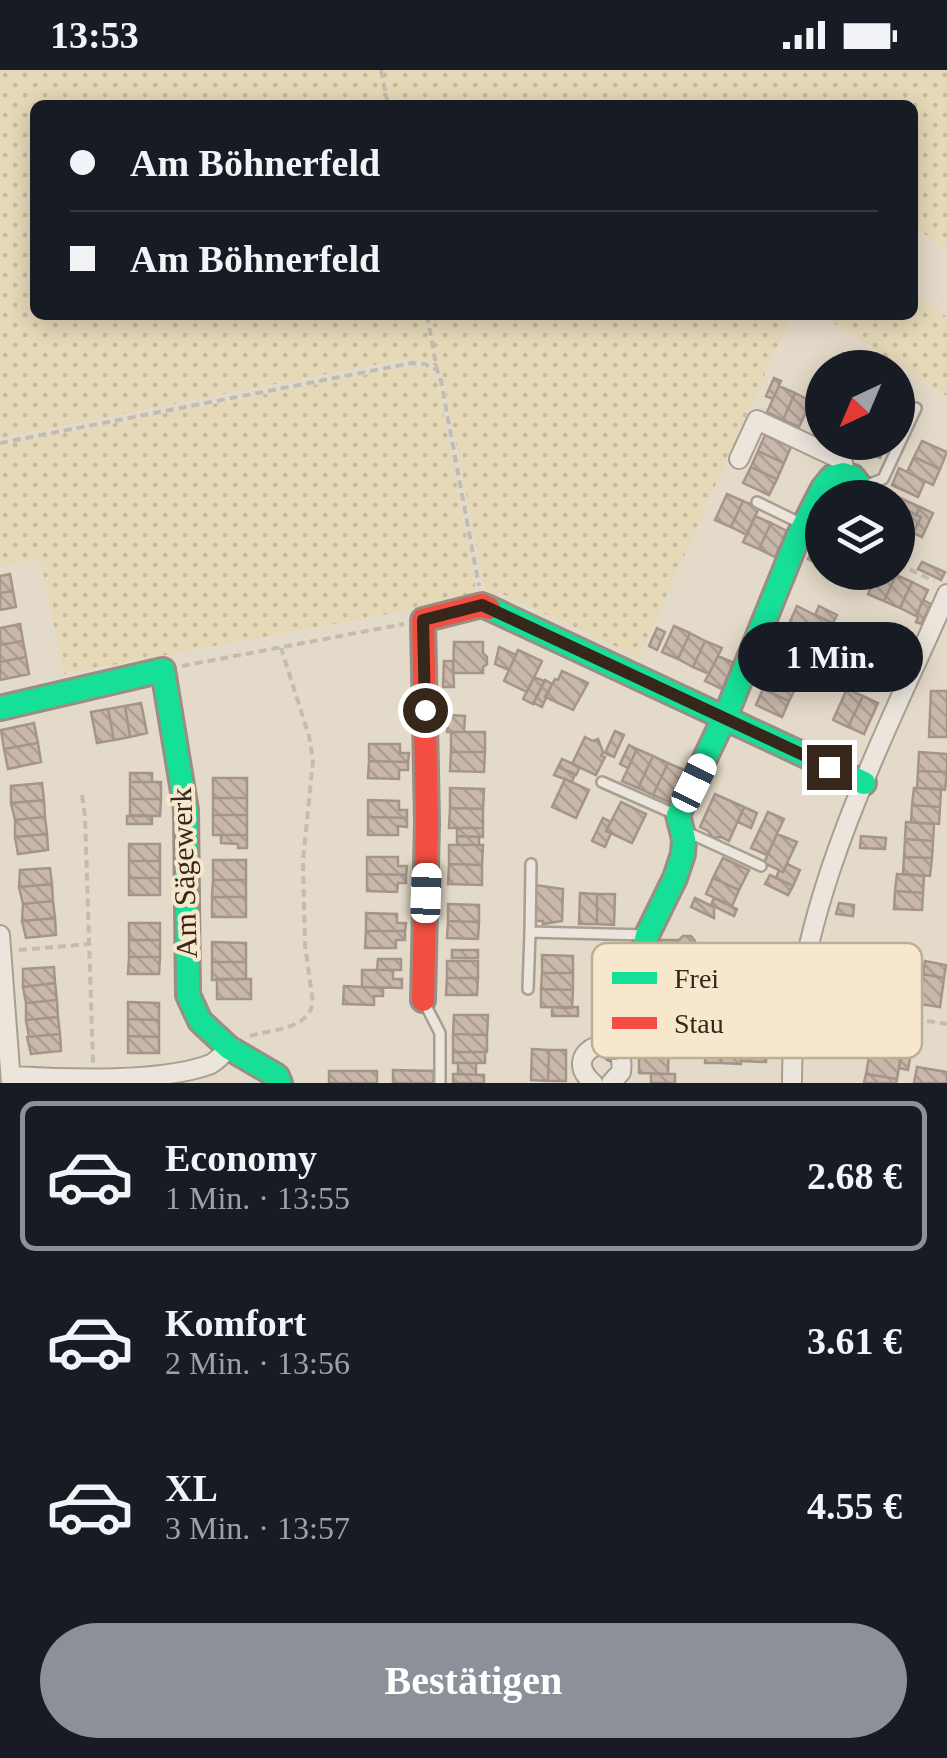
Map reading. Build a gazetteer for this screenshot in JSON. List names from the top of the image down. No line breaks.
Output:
{"streets":{"street":["Am Sägewerk"]},"legend":["Frei","Stau"],"north":"bottom left","page":{"status":"13:53","banner":["Am Böhnerfeld","Am Böhnerfeld"],"bubble":"1 Min.","list":[{"name":"Economy","note":"1 Min. · 13:55","value":"2.68 €"},{"name":"Komfort","note":"2 Min. · 13:56","value":"3.61 €"},{"name":"XL","note":"3 Min. · 13:57","value":"4.55 €"}],"buttons":"Bestätigen"}}
